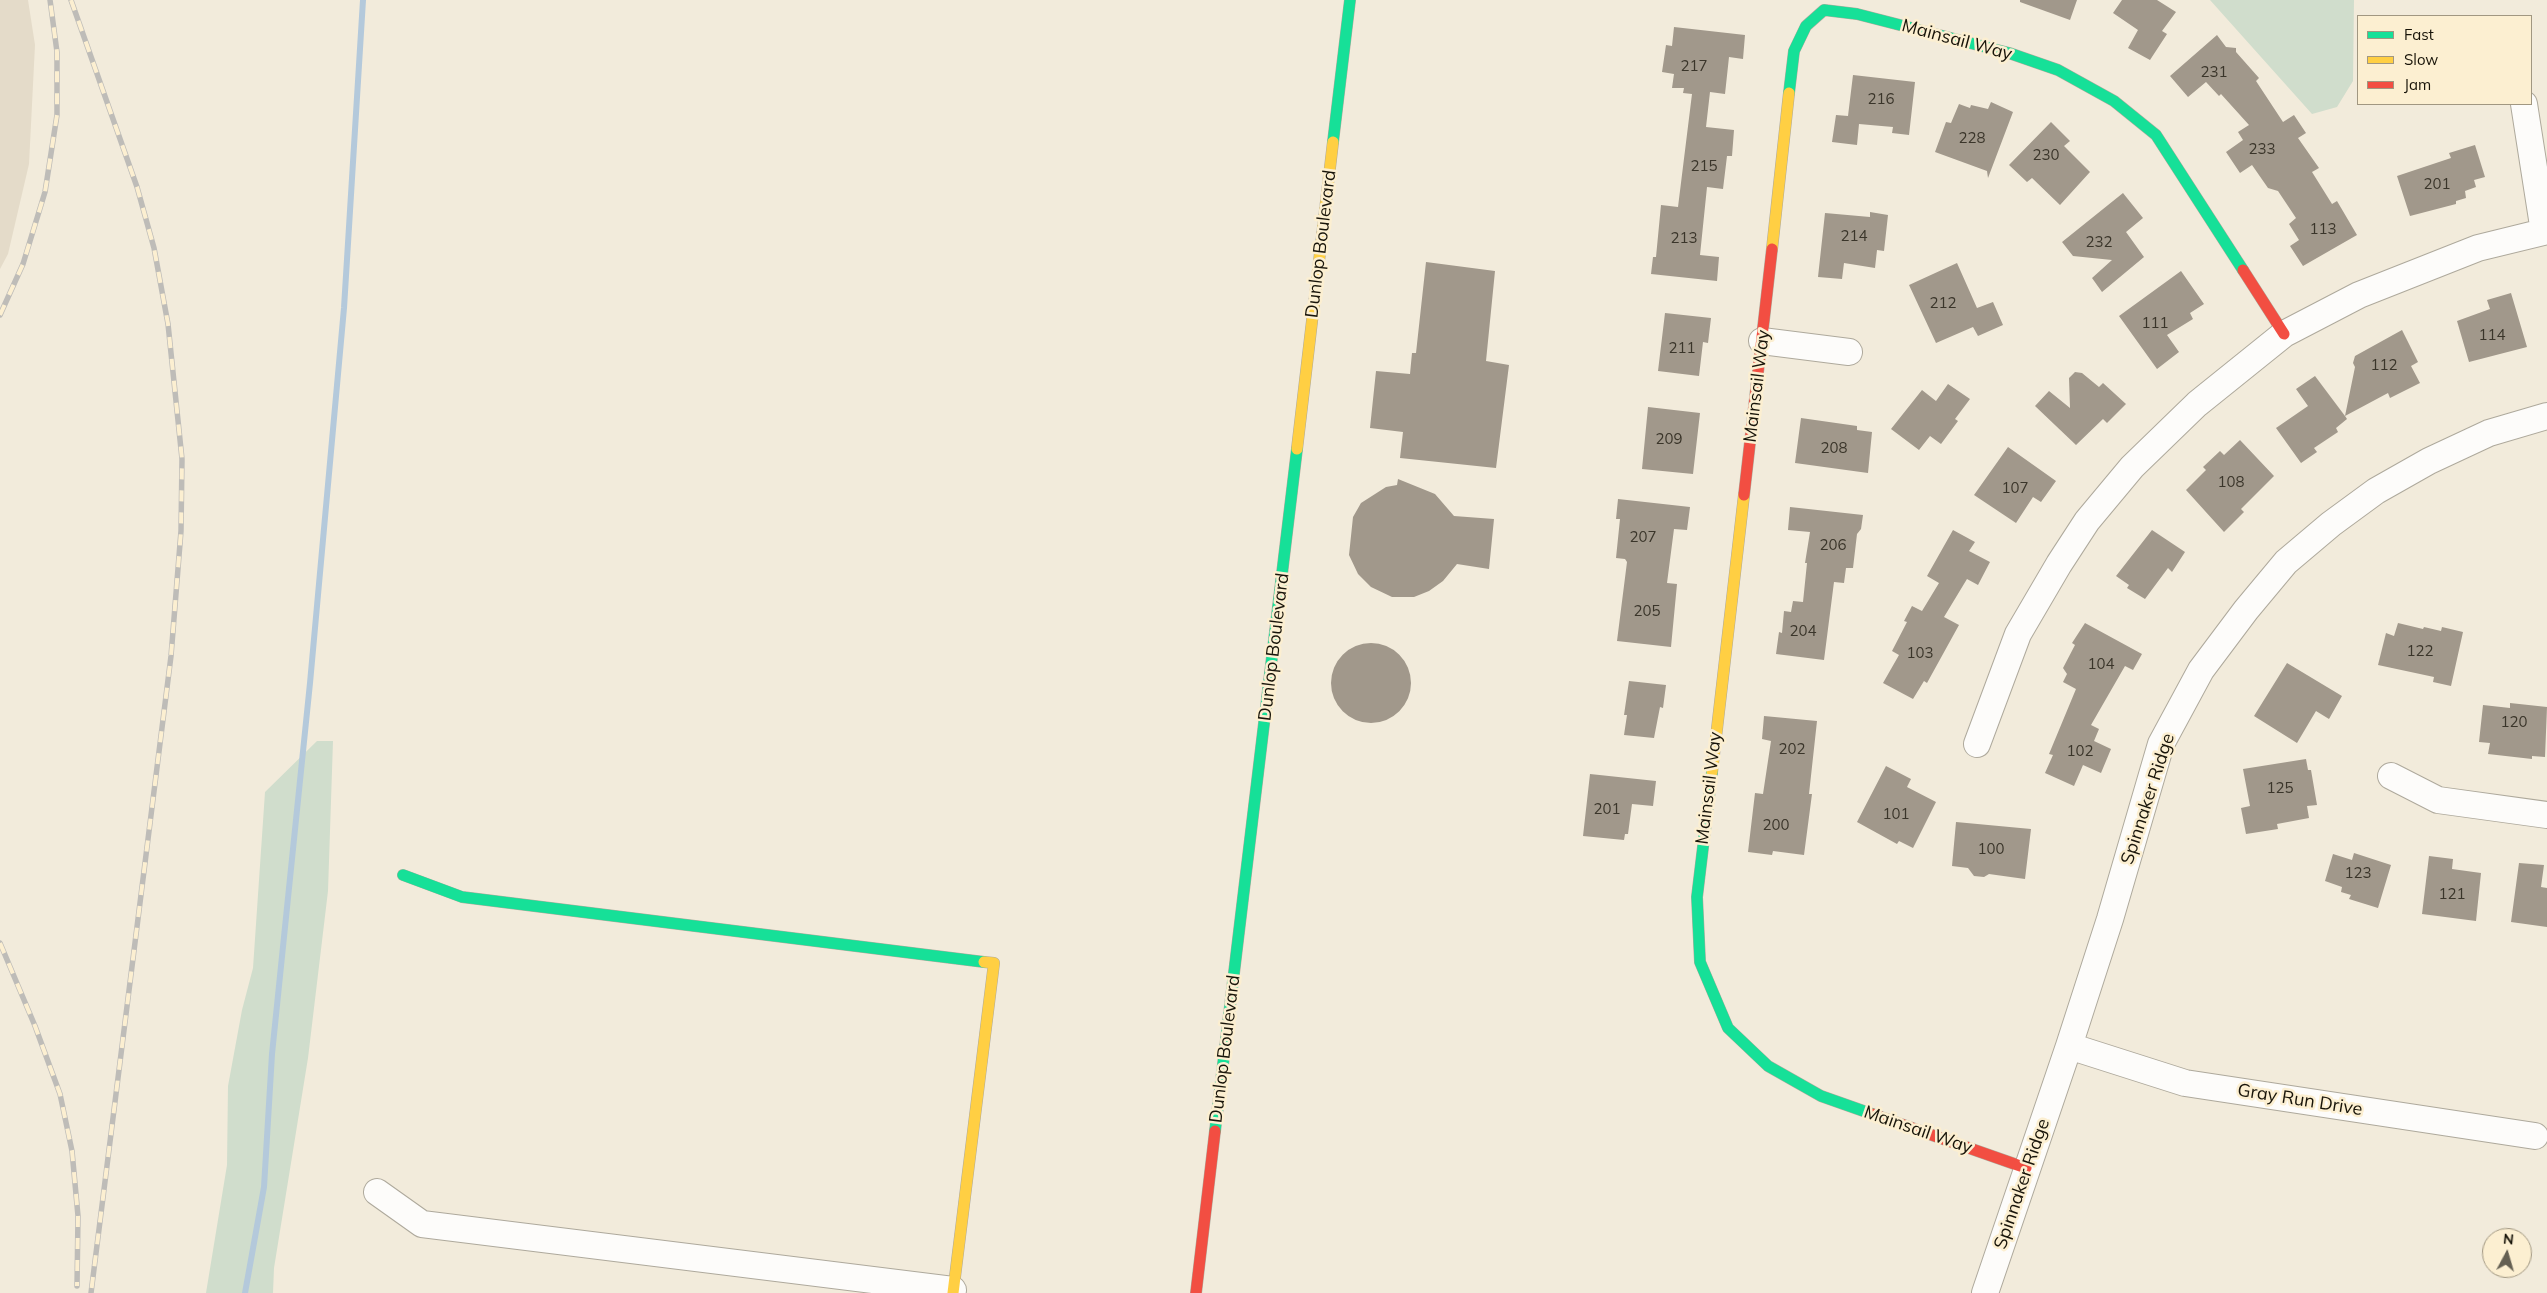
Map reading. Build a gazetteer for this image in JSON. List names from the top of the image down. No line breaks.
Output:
{"streets":{"street":["Mainsail Way","Dunlop Boulevard","Spinnaker Ridge","Gray Run Drive"]},"crossings":[["Mainsail Way","Spinnaker Ridge"],["Spinnaker Ridge","Gray Run Drive"]],"house_numbers":["217","231","216","228","233","230","215","201","113","214","213","232","212","111","114","211","112","209","208","108","107","207","206","205","204","122","103","104","120","202","102","125","201","101","200","100","123","121"],"legend":["Fast","Slow","Jam"],"north":"top"}
